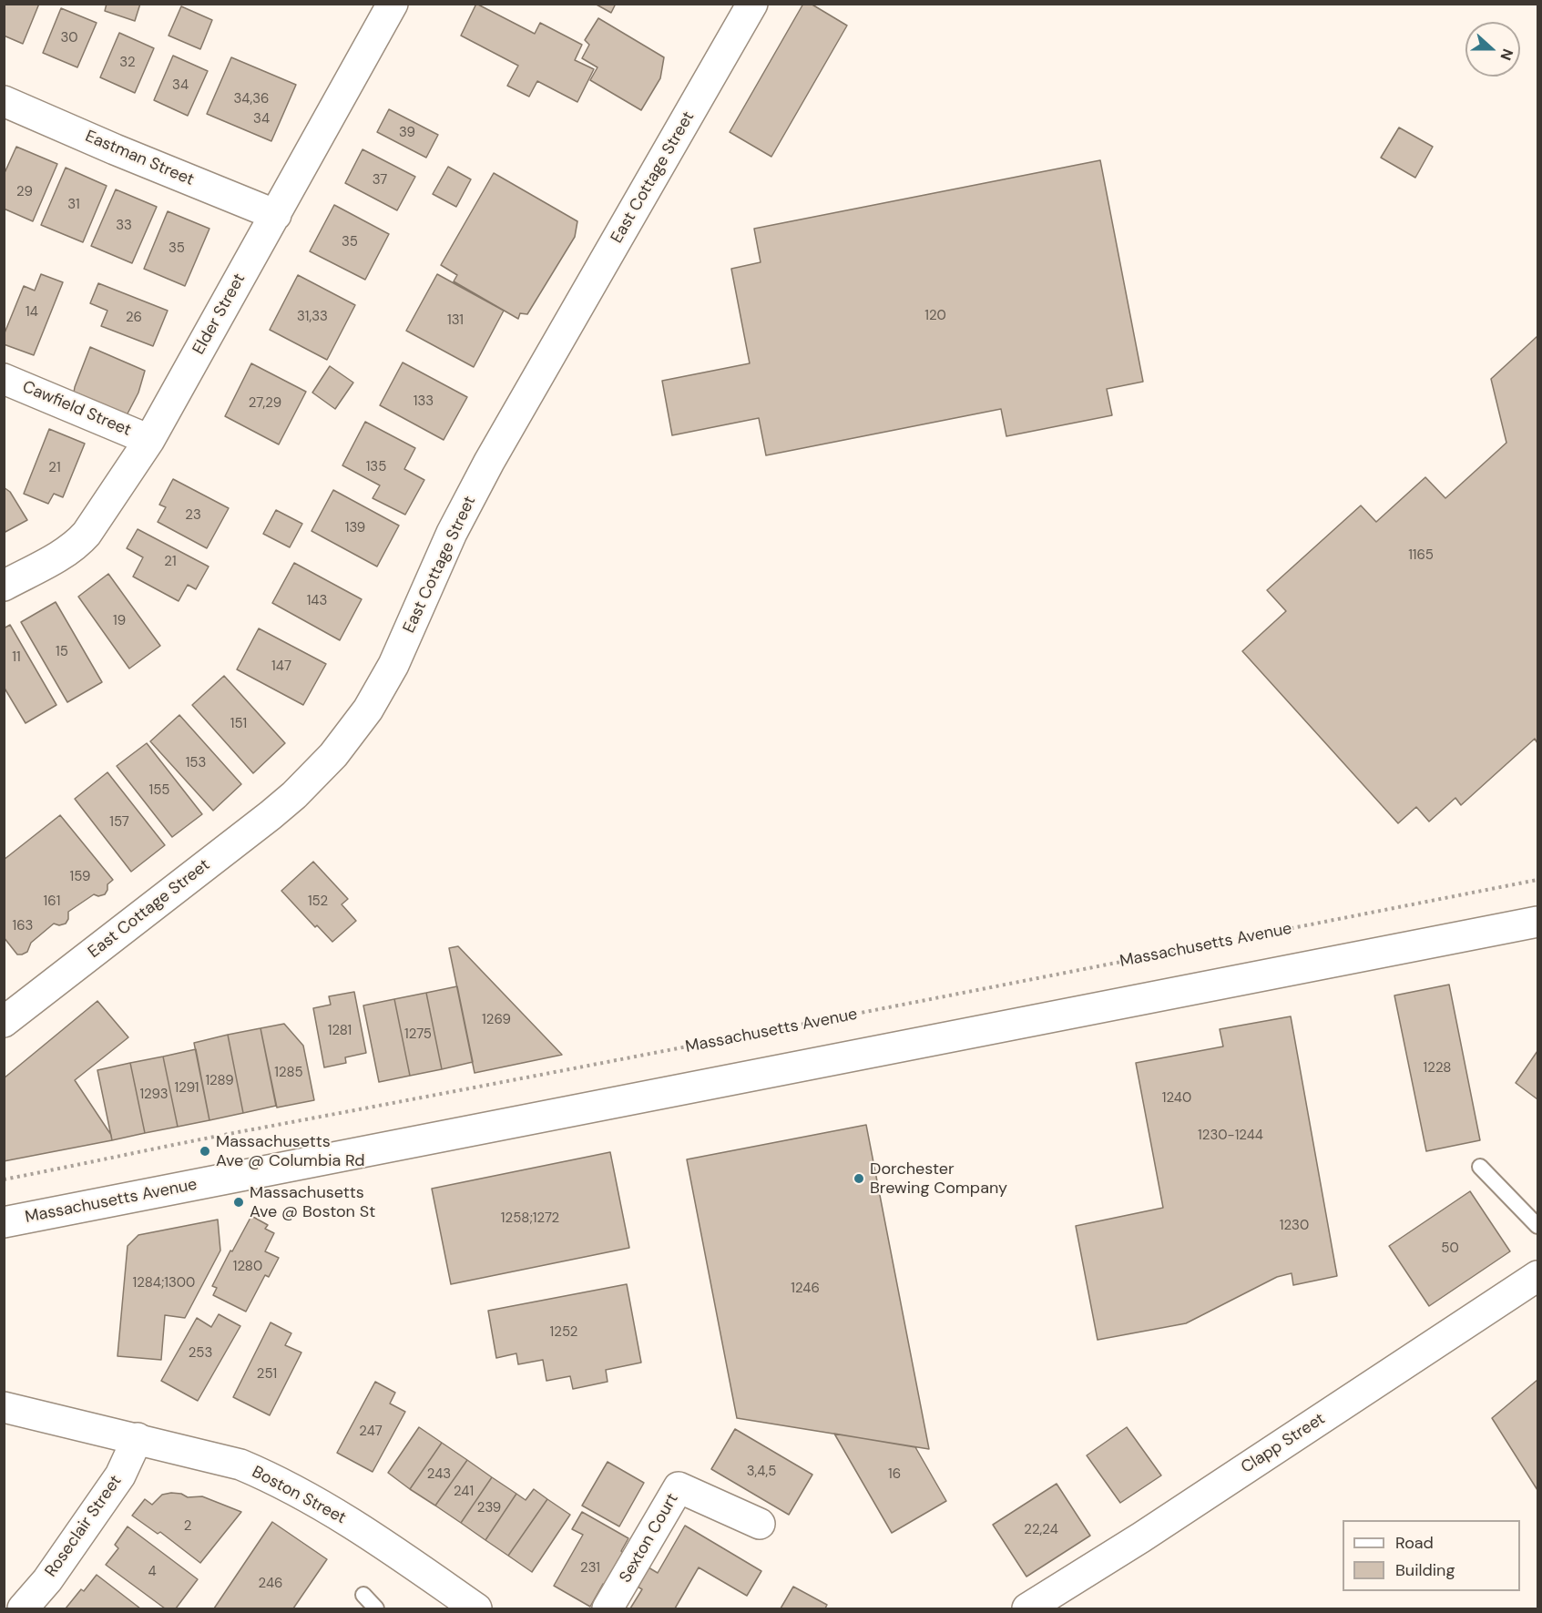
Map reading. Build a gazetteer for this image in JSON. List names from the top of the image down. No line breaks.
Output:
{"streets":{"street":["Eastman Street","East Cottage Street","Elder Street","Cawfield Street","Massachusetts Avenue","Clapp Street","Boston Street","Roseclair Street","Sexton Court"]},"crossings":[["Eastman Street","Elder Street"],["Elder Street","Cawfield Street"],["Boston Street","Roseclair Street"]],"places":["Massachusetts Ave @ Columbia Rd","Dorchester Brewing Company","Massachusetts Ave @ Boston St"],"house_numbers":["30","32","34","34,36","34","39","37","29","31","33","35","35","14","120","31,33","26","131","133","27,29","135","21","23","139","1165","21","143","19","15","11","147","151","153","155","157","159","161","152","163","1269","1281","1275","1228","1285","1289","1291","1293","1240","1230-1244","1258;1272","1230","50","1280","1284;1300","1246","1252","253","251","247","3,4,5","243","16","241","239","2","22,24","231","4","246"],"legend":["Road","Building"],"north":"right"}
